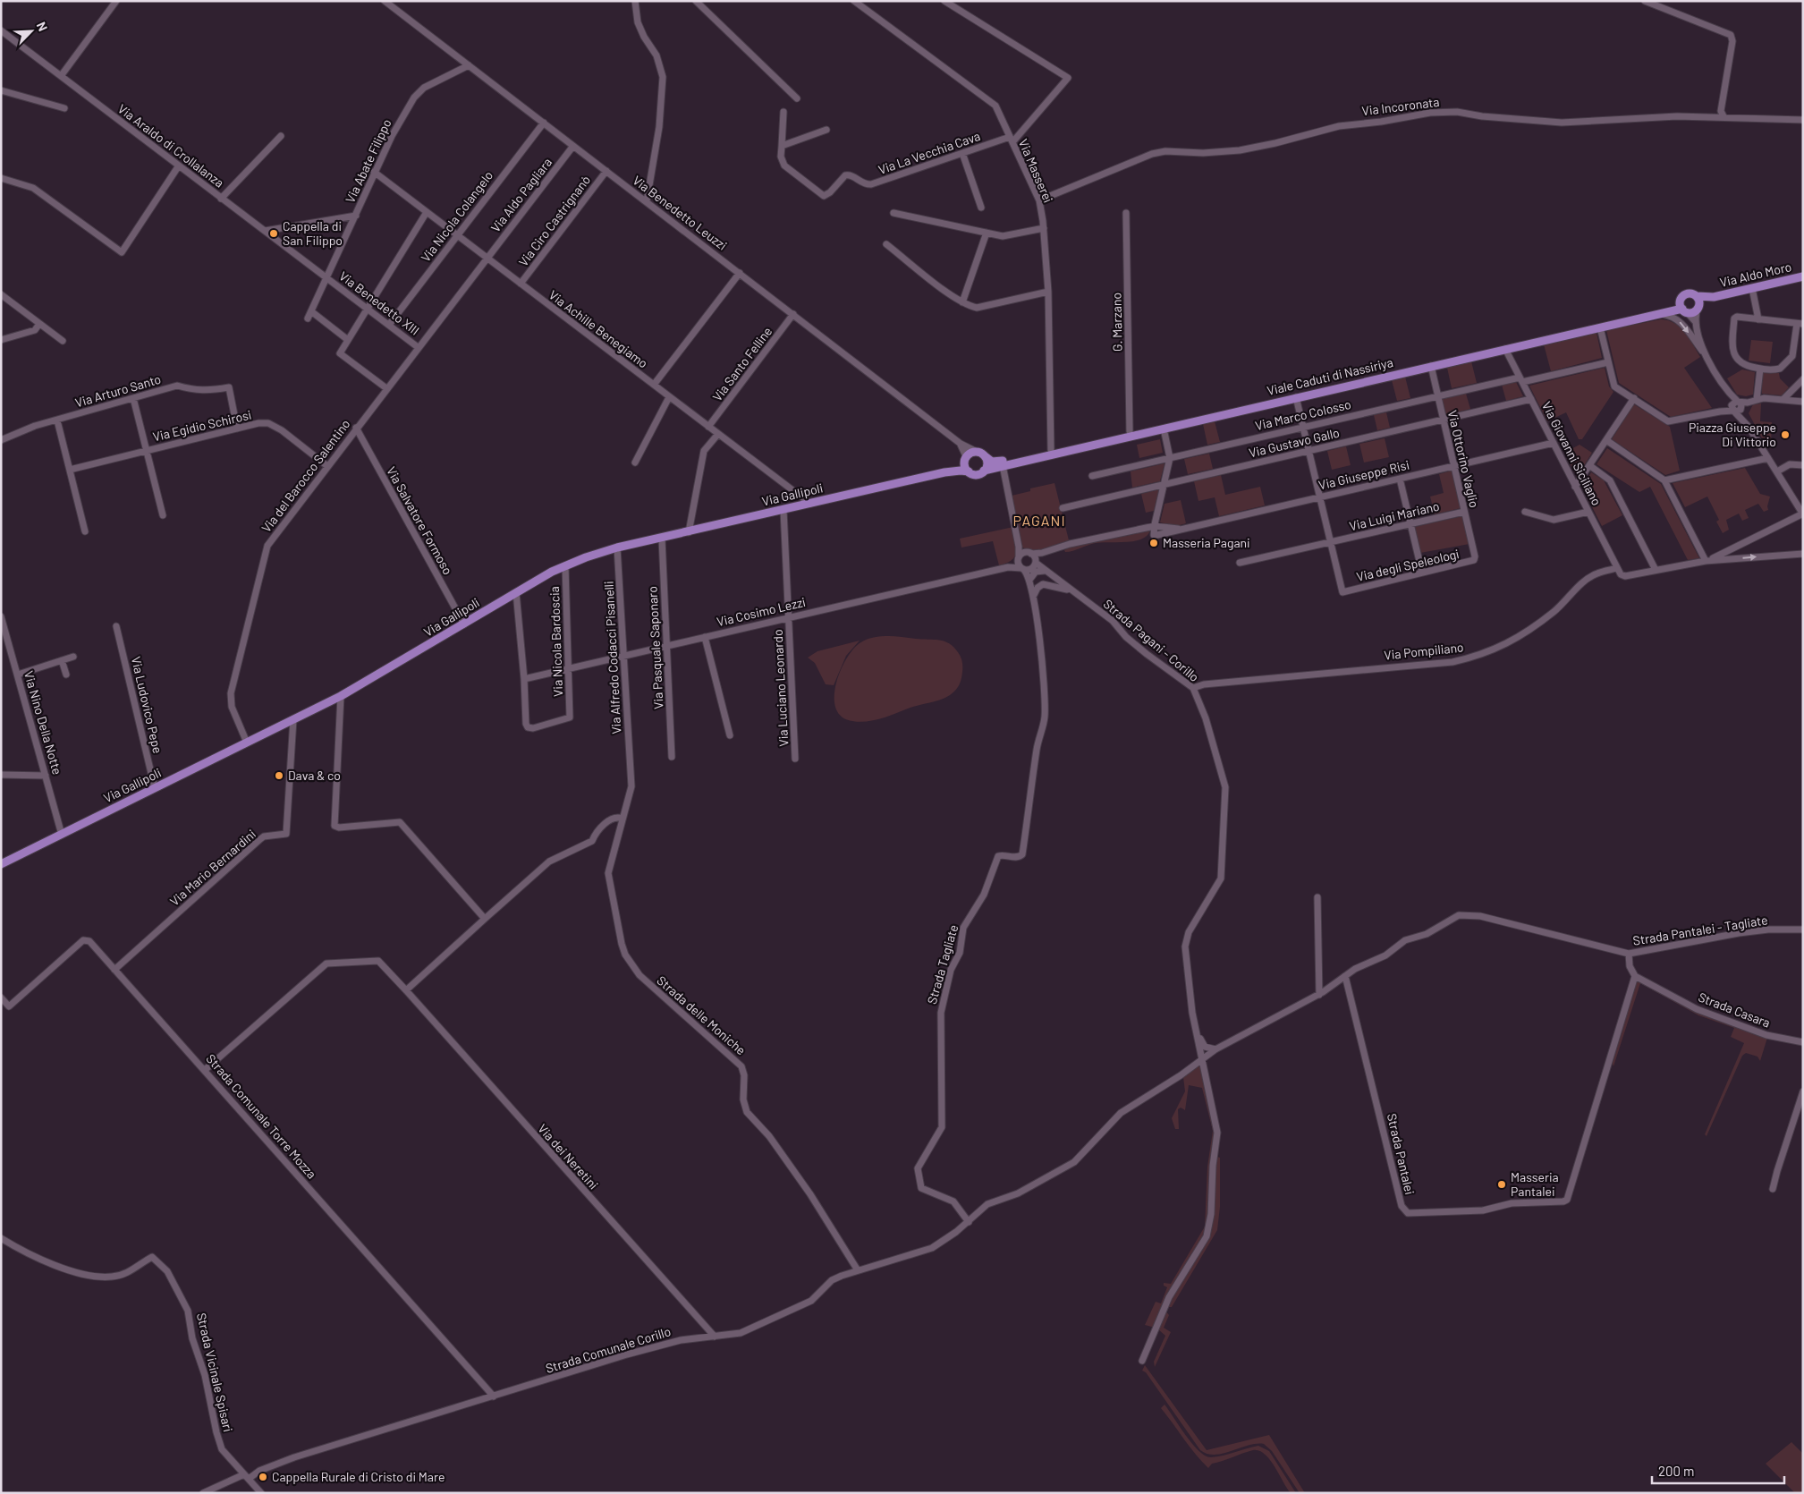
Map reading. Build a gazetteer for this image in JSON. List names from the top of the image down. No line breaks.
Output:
{"streets":{"main road":["Via Aldo Moro","Viale Caduti di Nassiriya","Via Gallipoli"],"street":["Via Incoronata","Via Araldo di Crollalanza","Via La Vecchia Cava","Via Abate Filippo","Via Masserei","Via Aldo Pagliara","Via Benedetto Leuzzi","Via Nicola Colangelo","Via Ciro Castrignanò","Via Benedetto XIII","G. Marzano","Via Achille Benegiamo","Via Santo Felline","Via Arturo Santo","Via Marco Colosso","Via Egidio Schirosi","Via Gustavo Gallo","Via Giovanni Siciliano","Via Ottorino Vaglio","Via Giuseppe Risi","Via del Barocco Salentino","Via Luigi Mariano","Via Salvatore Formoso","Via degli Speleologi","Via Cosimo Lezzi","Strada Pagani - Corillo","Via Nicola Bardoscia","Via Pasquale Saponaro","Via Pompiliano","Via Alfredo Codacci Pisanelli","Via Luciano Leonardo","Via Ludovico Pepe","Via Nino Della Notte","Via Mario Bernardini","Strada Pantalei - Tagliate","Strada Tagliate","Strada Casara","Strada delle Moniche","Strada Comunale Torre Mozza","Strada Pantalei","Via dei Neretini","Strada Comunale Corillo","Strada Vicinale Spisari"]},"crossings":[["Via Incoronata","Via Masserei"],["Via Araldo di Crollalanza","Via Abate Filippo"],["Via Araldo di Crollalanza","Via Benedetto XIII"],["Via La Vecchia Cava","Via Masserei"],["Via Abate Filippo","Via Benedetto Leuzzi"],["Via Abate Filippo","Via Benedetto XIII"],["Via Abate Filippo","Via Achille Benegiamo"],["Via Masserei","Viale Caduti di Nassiriya"],["Via Aldo Pagliara","Via Benedetto Leuzzi"],["Via Aldo Pagliara","Via Achille Benegiamo"],["Via Aldo Pagliara","Via del Barocco Salentino"],["Via Benedetto Leuzzi","Via Nicola Colangelo"],["Via Benedetto Leuzzi","Via Ciro Castrignanò"],["Via Benedetto Leuzzi","Via Santo Felline"],["Via Benedetto Leuzzi","Viale Caduti di Nassiriya"],["Via Benedetto Leuzzi","Via Gallipoli"],["Via Nicola Colangelo","Via Benedetto XIII"],["Via Nicola Colangelo","Via Achille Benegiamo"],["Via Ciro Castrignanò","Via Achille Benegiamo"],["Via Aldo Moro","Viale Caduti di Nassiriya"],["Via Benedetto XIII","Via del Barocco Salentino"],["G. Marzano","Viale Caduti di Nassiriya"],["Via Achille Benegiamo","Via Santo Felline"],["Via Achille Benegiamo","Via del Barocco Salentino"],["Via Achille Benegiamo","Via Gallipoli"],["Viale Caduti di Nassiriya","Via Giovanni Siciliano"],["Viale Caduti di Nassiriya","Via Ottorino Vaglio"],["Viale Caduti di Nassiriya","Via Gallipoli"],["Via Arturo Santo","Via Egidio Schirosi"],["Via Marco Colosso","Via Giovanni Siciliano"],["Via Marco Colosso","Via Ottorino Vaglio"],["Via Egidio Schirosi","Via del Barocco Salentino"],["Via Gustavo Gallo","Via Giovanni Siciliano"],["Via Gustavo Gallo","Via Ottorino Vaglio"],["Via Giovanni Siciliano","Via Giuseppe Risi"],["Via Giovanni Siciliano","Via Pompiliano"],["Via Ottorino Vaglio","Via Giuseppe Risi"],["Via Ottorino Vaglio","Via Luigi Mariano"],["Via Ottorino Vaglio","Via degli Speleologi"],["Via Giuseppe Risi","Strada Pagani - Corillo"],["Via del Barocco Salentino","Via Gallipoli"],["Via del Barocco Salentino","Via Salvatore Formoso"],["Via Gallipoli","Via Salvatore Formoso"],["Via Gallipoli","Via Nicola Bardoscia"],["Via Gallipoli","Via Pasquale Saponaro"],["Via Gallipoli","Via Alfredo Codacci Pisanelli"],["Via Gallipoli","Via Luciano Leonardo"],["Via Gallipoli","Via Ludovico Pepe"],["Via Gallipoli","Via Nino Della Notte"],["Via Gallipoli","Via Mario Bernardini"],["Via Luigi Mariano","Via degli Speleologi"],["Via Cosimo Lezzi","Via Nicola Bardoscia"],["Via Cosimo Lezzi","Via Pasquale Saponaro"],["Via Cosimo Lezzi","Via Alfredo Codacci Pisanelli"],["Via Cosimo Lezzi","Via Luciano Leonardo"],["Via Cosimo Lezzi","Strada Tagliate"],["Strada Pagani - Corillo","Via Pompiliano"],["Strada Pagani - Corillo","Strada Comunale Corillo"],["Via Alfredo Codacci Pisanelli","Strada delle Moniche"],["Via Mario Bernardini","Strada Comunale Torre Mozza"],["Strada Pantalei - Tagliate","Strada Comunale Corillo"],["Strada Tagliate","Strada Comunale Corillo"],["Strada Casara","Strada Pantalei"],["Strada delle Moniche","Strada Comunale Corillo"],["Strada Comunale Torre Mozza","Via dei Neretini"],["Strada Comunale Torre Mozza","Strada Comunale Corillo"],["Strada Pantalei","Strada Comunale Corillo"],["Via dei Neretini","Strada Comunale Corillo"],["Strada Comunale Corillo","Strada Vicinale Spisari"]],"districts":["PAGANI"],"places":["Cappella di San Filippo","Piazza Giuseppe Di Vittorio","Masseria Pagani","Dava & co","Masseria Pantalei","Cappella Rurale di Cristo di Mare"],"scale_bar":"200 m","north":"top right"}
